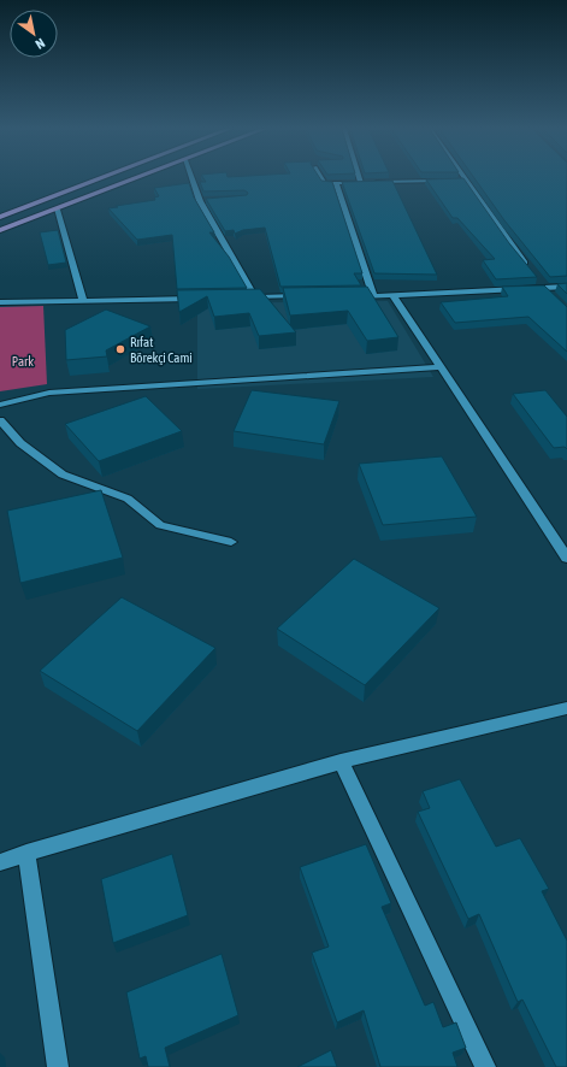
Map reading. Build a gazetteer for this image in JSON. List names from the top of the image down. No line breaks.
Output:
{"parks":["Park"],"places":["Rıfat Börekçi Cami"],"north":"bottom right"}
